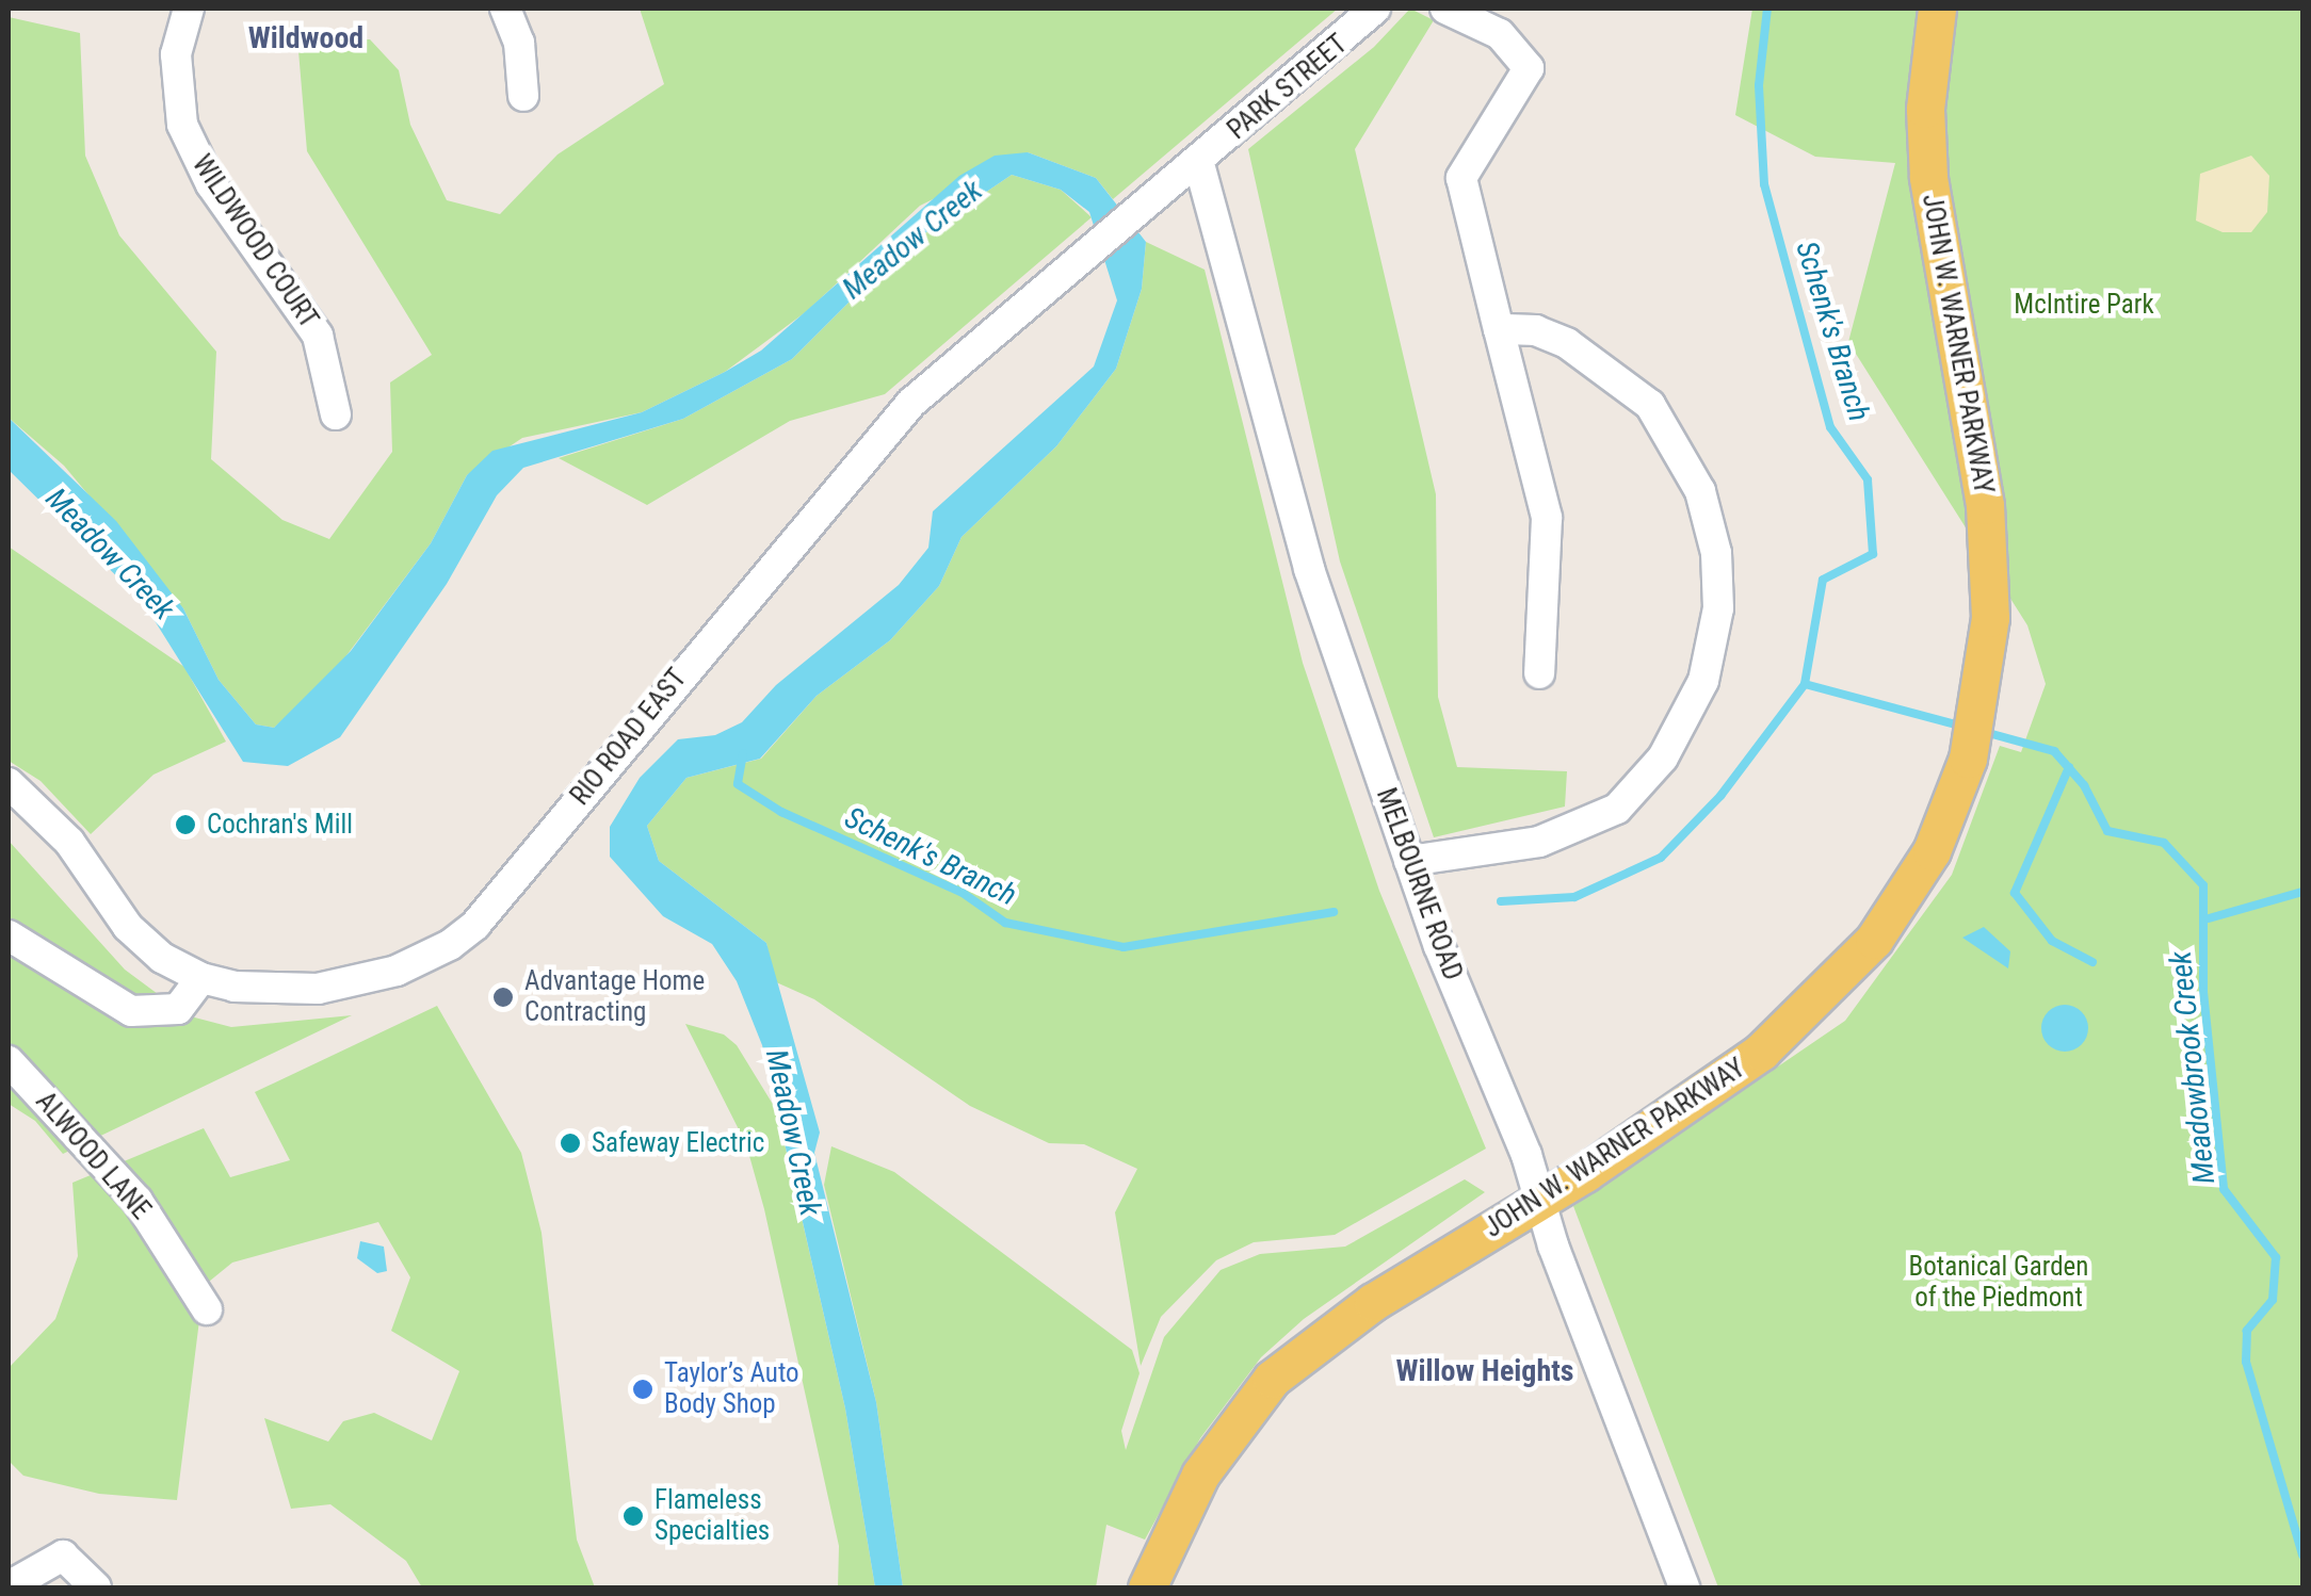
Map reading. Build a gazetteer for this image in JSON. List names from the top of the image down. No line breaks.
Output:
{"streets":{"main road":["JOHN W. WARNER PARKWAY"],"street":["PARK STREET","WILDWOOD COURT","RIO ROAD EAST","MELBOURNE ROAD","ALWOOD LANE"]},"crossings":[["PARK STREET","RIO ROAD EAST"],["PARK STREET","MELBOURNE ROAD"],["JOHN W. WARNER PARKWAY","MELBOURNE ROAD"],["RIO ROAD EAST","MELBOURNE ROAD"]],"districts":["Wildwood","Willow Heights"],"water":["Meadow Creek","Schenk's Branch","Meadowbrook Creek"],"parks":["McIntire Park","Botanical Garden of the Piedmont"],"places":["Cochran's Mill","Advantage Home Contracting","Safeway Electric","Taylor’s Auto Body Shop","Flameless Specialties"]}
